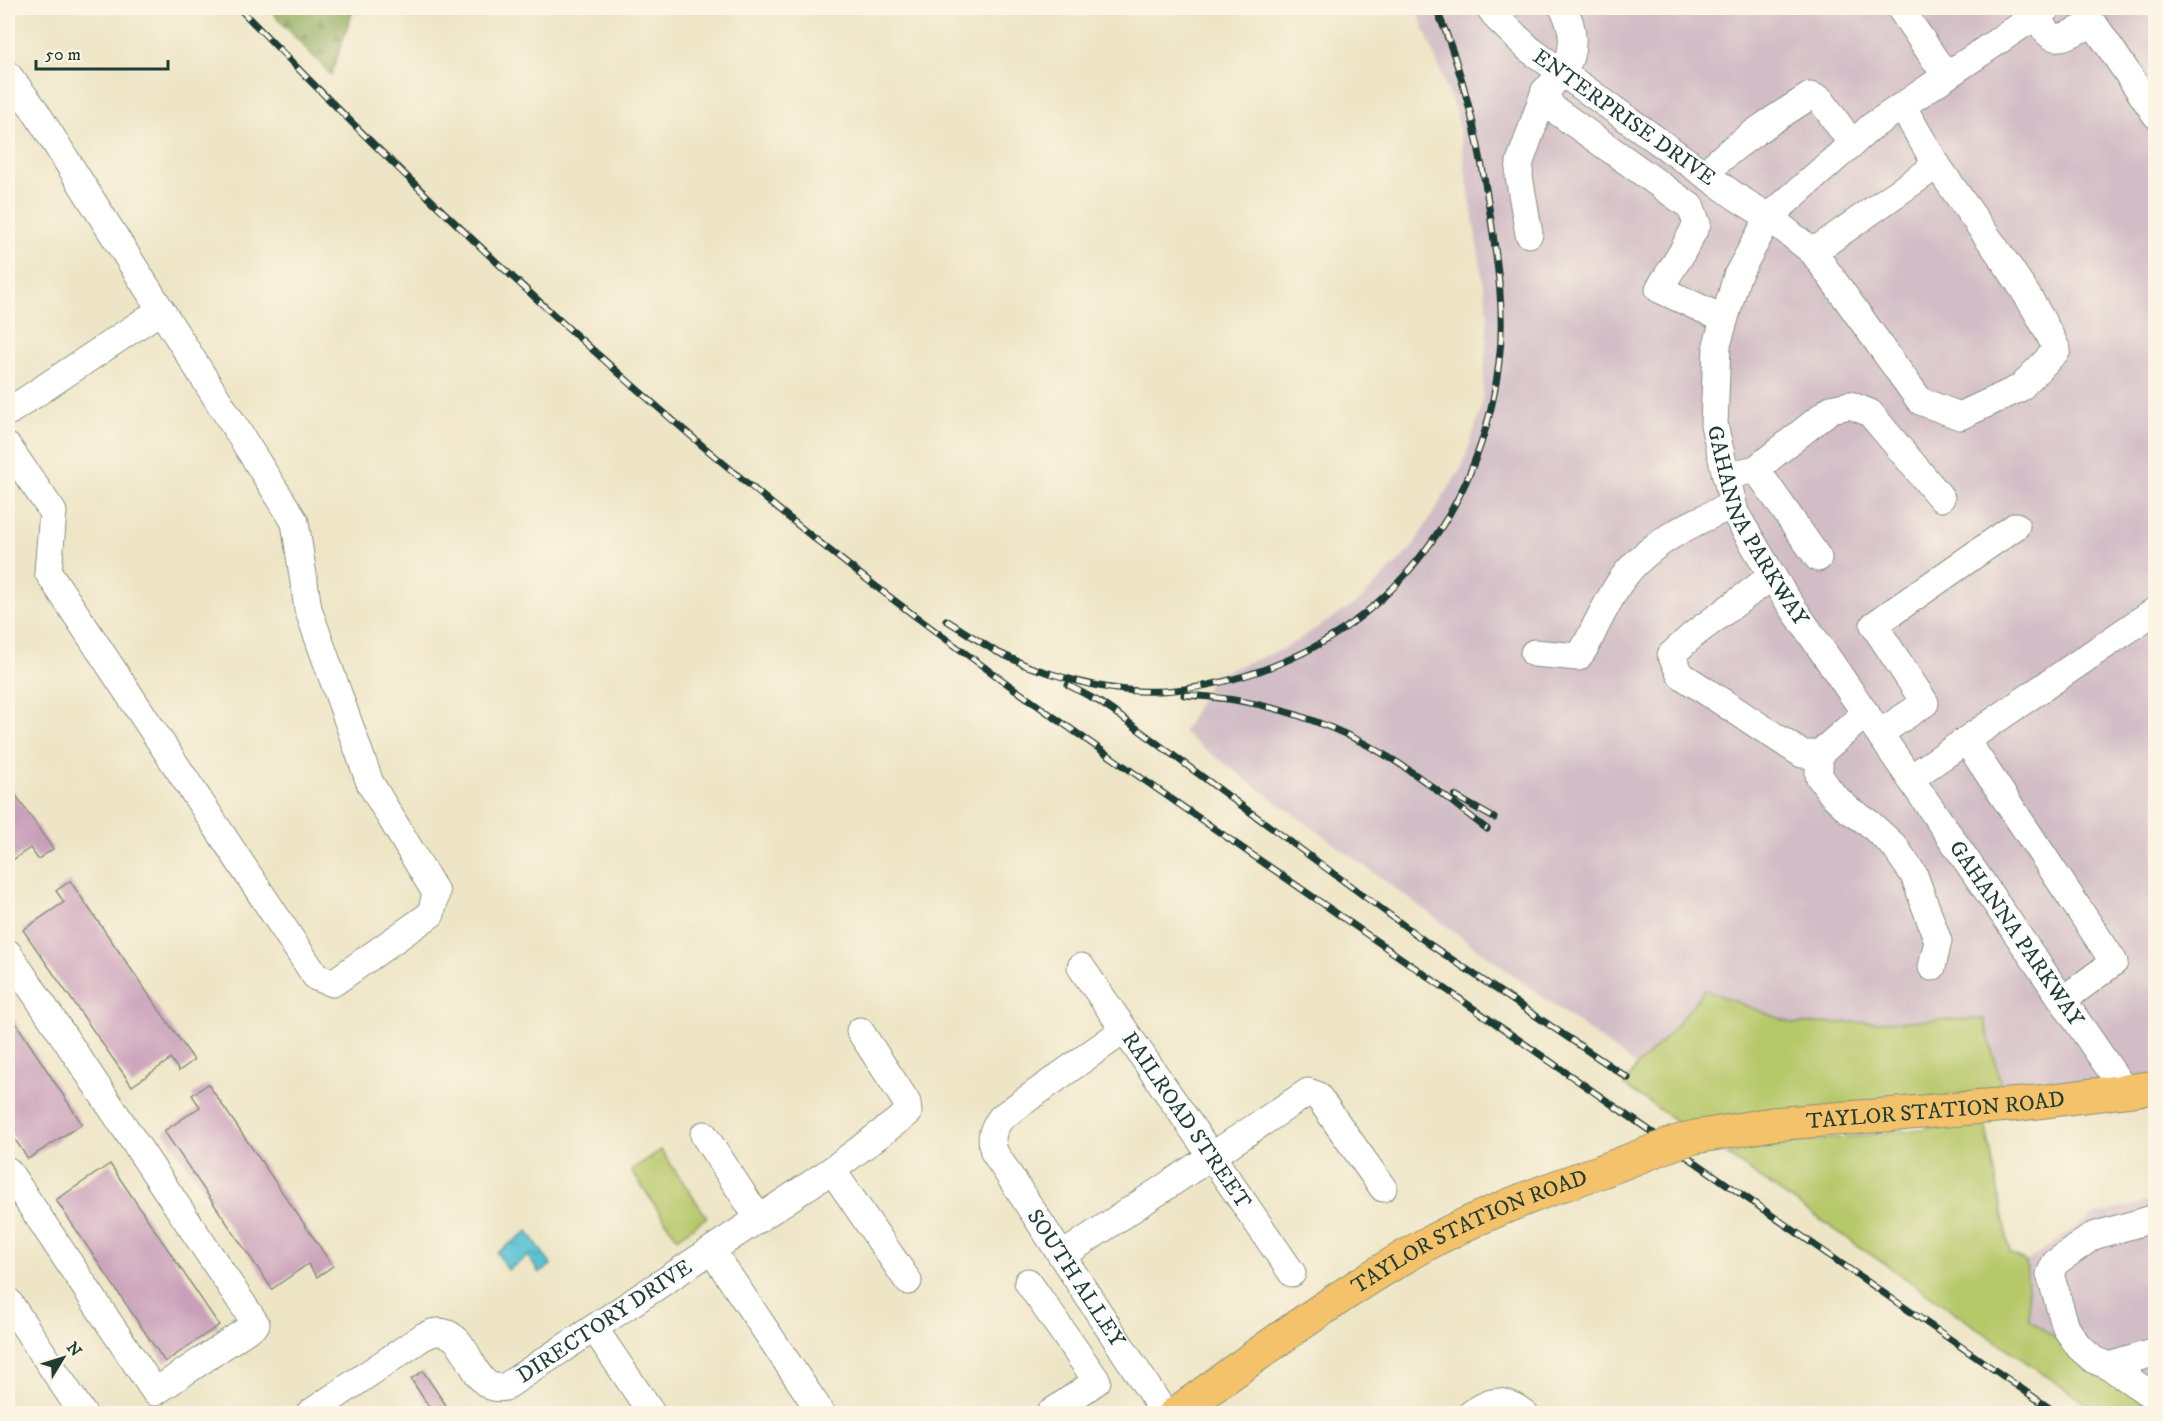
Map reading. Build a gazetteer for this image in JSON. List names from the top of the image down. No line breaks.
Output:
{"streets":{"main road":["TAYLOR STATION ROAD"],"street":["ENTERPRISE DRIVE","GAHANNA PARKWAY","RAILROAD STREET","SOUTH ALLEY","DIRECTORY DRIVE"]},"crossings":[["ENTERPRISE DRIVE","GAHANNA PARKWAY"],["GAHANNA PARKWAY","TAYLOR STATION ROAD"],["RAILROAD STREET","SOUTH ALLEY"]],"scale_bar":"50 m","north":"top right"}
